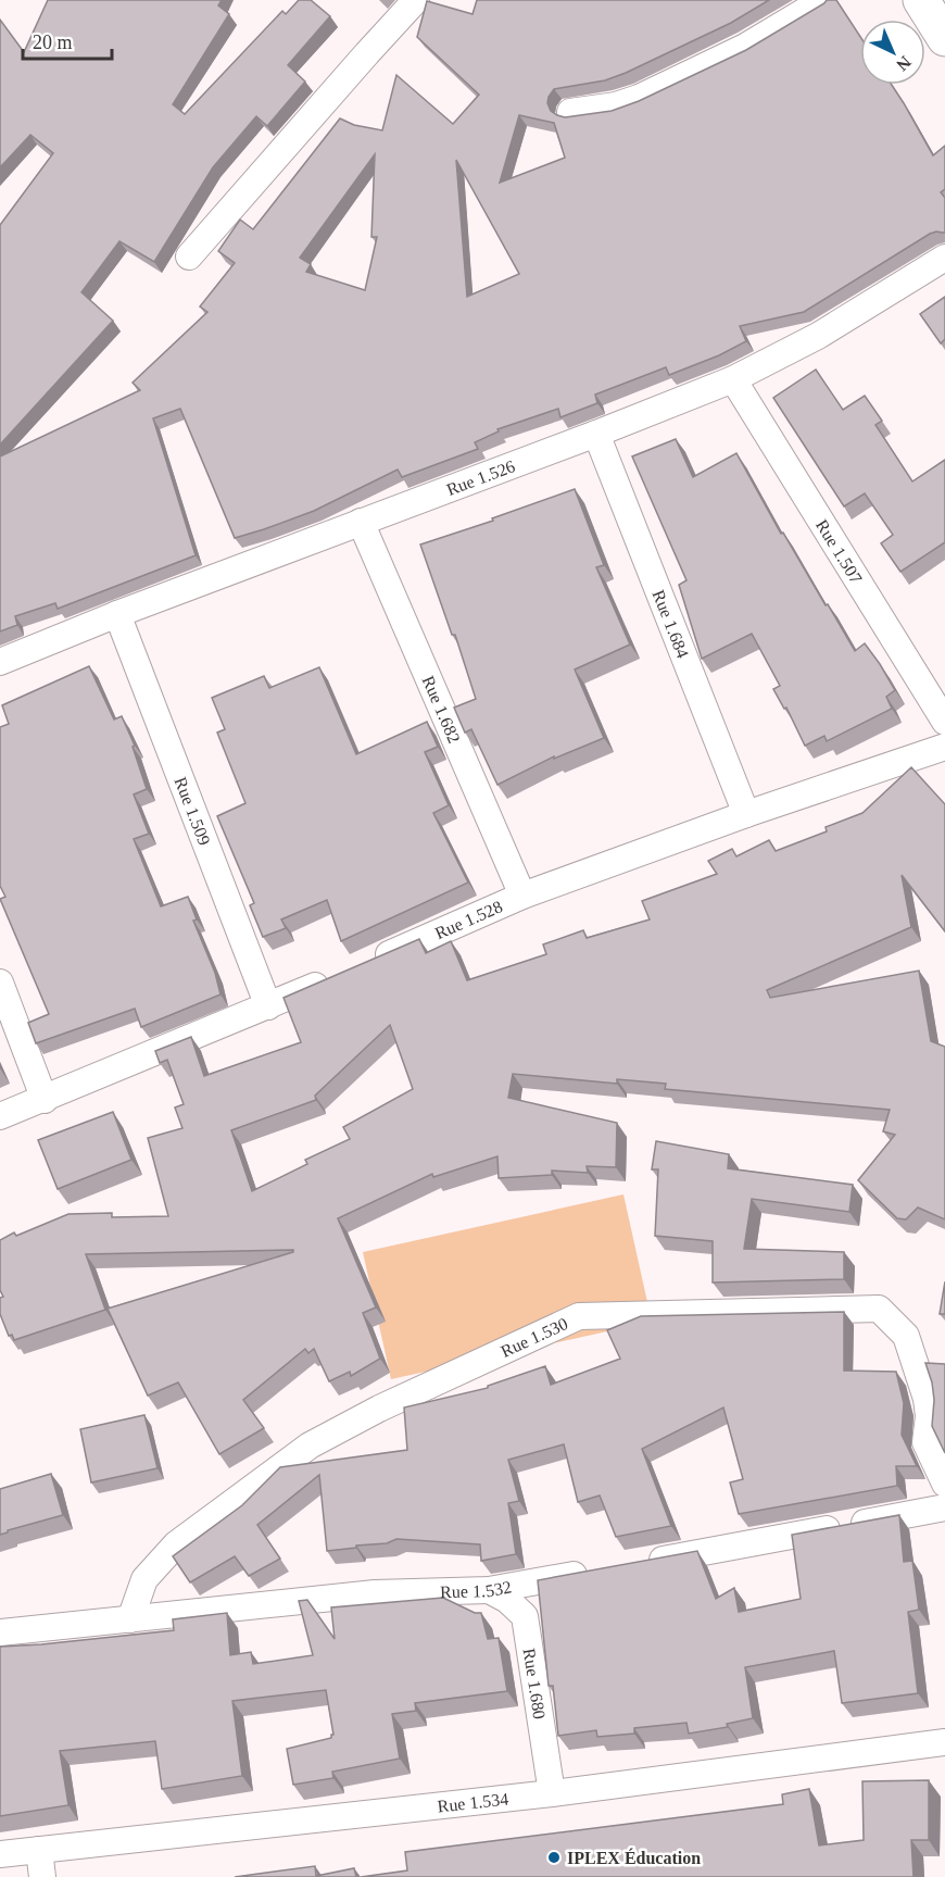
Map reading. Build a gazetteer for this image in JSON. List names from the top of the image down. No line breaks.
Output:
{"streets":{"street":["Rue 1.526","Rue 1.507","Rue 1.684","Rue 1.682","Rue 1.509","Rue 1.528","Rue 1.530","Rue 1.532","Rue 1.680","Rue 1.534"]},"crossings":[["Rue 1.526","Rue 1.507"],["Rue 1.526","Rue 1.684"],["Rue 1.526","Rue 1.682"],["Rue 1.526","Rue 1.509"],["Rue 1.684","Rue 1.528"],["Rue 1.682","Rue 1.528"],["Rue 1.530","Rue 1.532"],["Rue 1.532","Rue 1.680"],["Rue 1.680","Rue 1.534"]],"places":["IPLEX Éducation"],"scale_bar":"20 m","north":"bottom right"}
